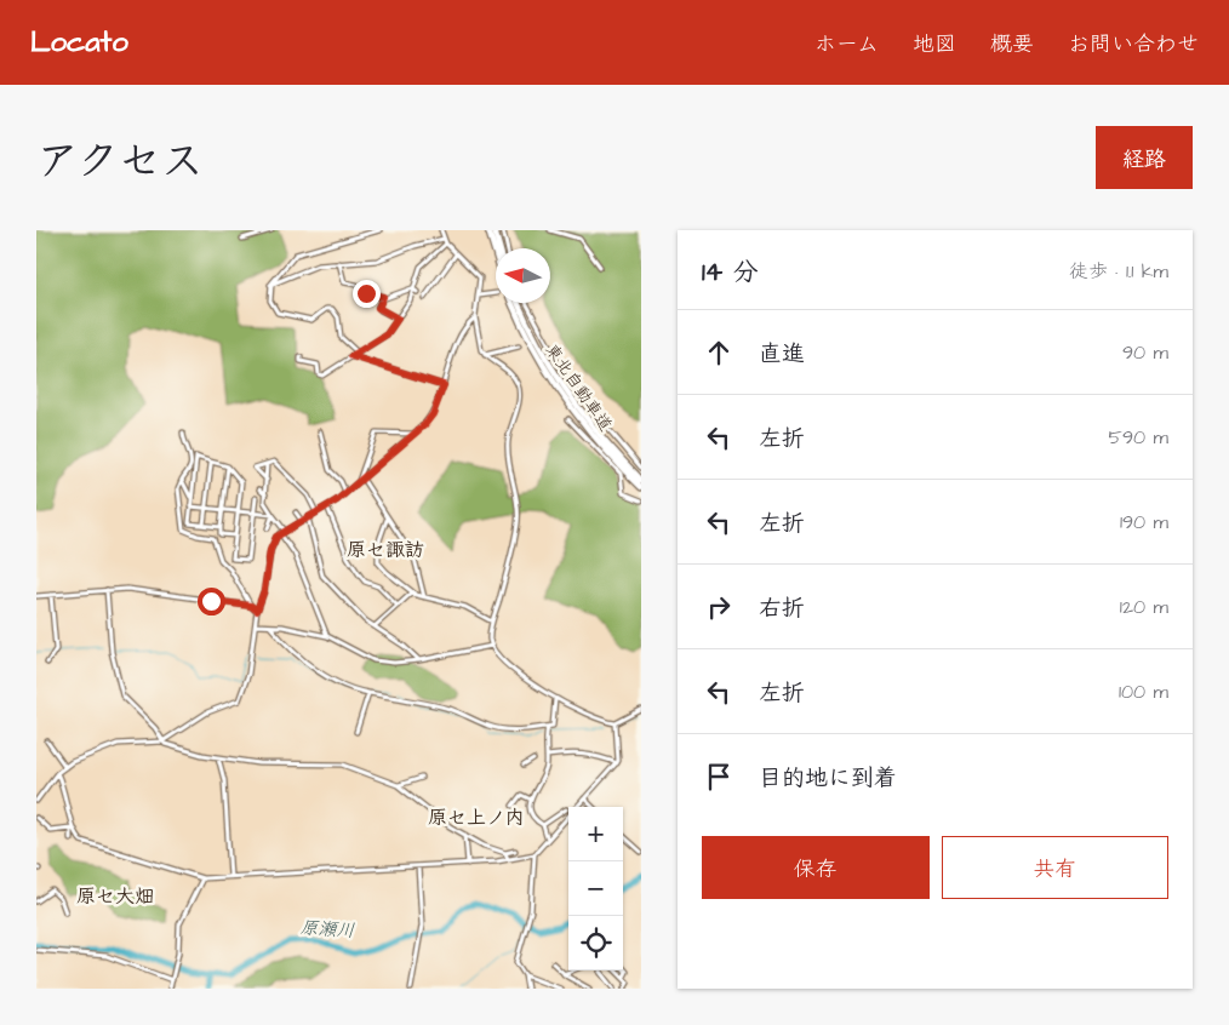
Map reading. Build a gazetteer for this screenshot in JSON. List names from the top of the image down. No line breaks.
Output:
{"streets":{"highway":["東北自動車道"]},"districts":["原セ諏訪","原セ上ノ内","原セ大畑"],"water":["原瀬川"],"north":"left","page":{"header":"Locato","nav":["ホーム","地図","概要","お問い合わせ"],"title":"アクセス","buttons":["経路",["保存","共有"]],"heading":["14 分","徒歩 · 1.1 km"],"list":[["直進","90 m"],["左折","590 m"],["左折","190 m"],["右折","120 m"],["左折","100 m"],"目的地に到着"],"map_buttons":["+","−"]}}
